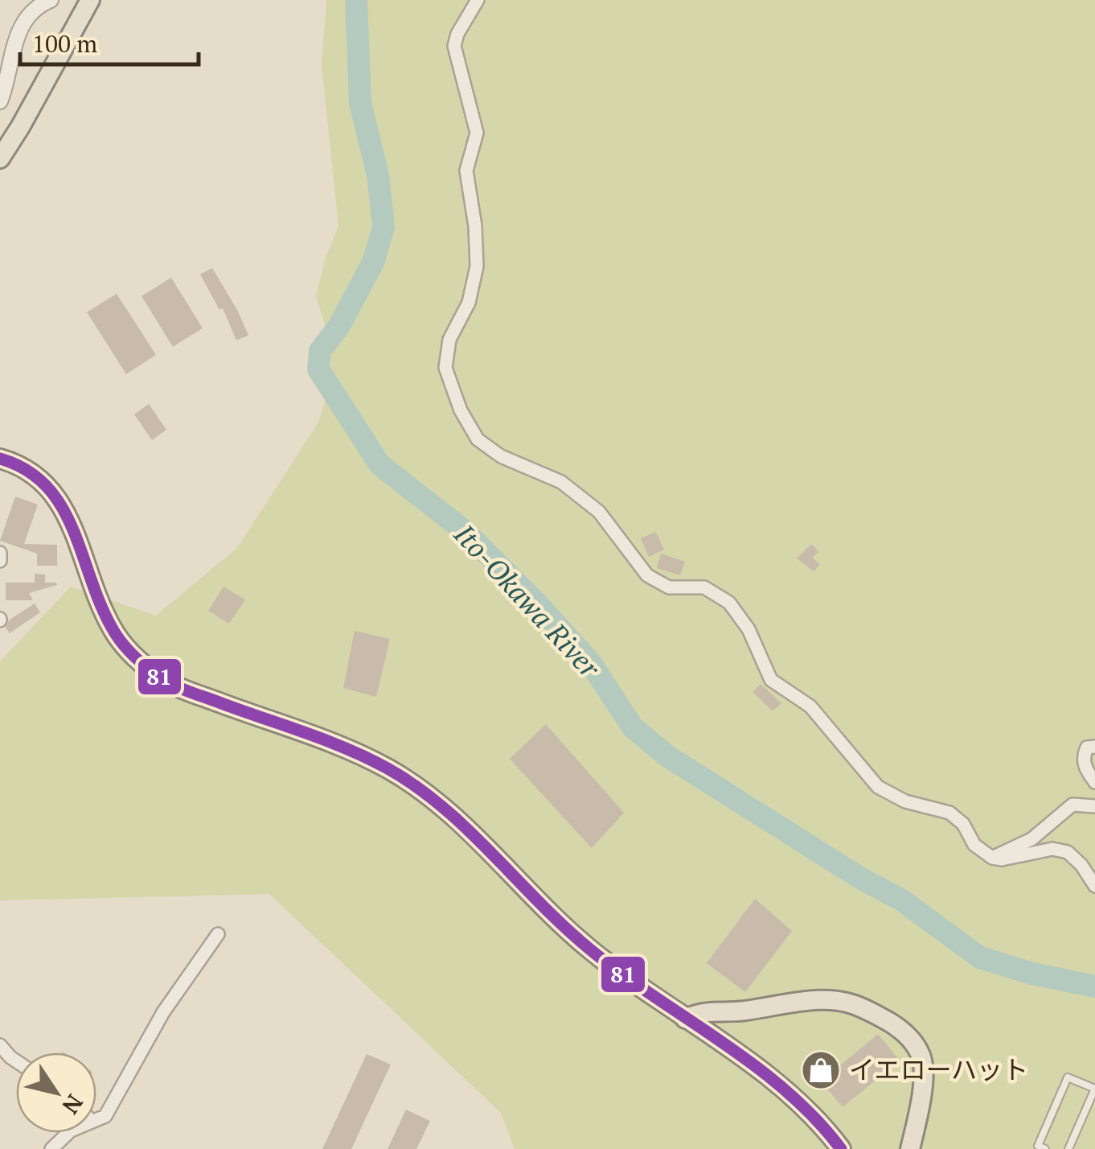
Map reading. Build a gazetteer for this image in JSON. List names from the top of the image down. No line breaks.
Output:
{"water":["Ito-Okawa River"],"places":{"shop":["イエローハット"]},"lines":["transit line 81"],"scale_bar":"100 m","north":"bottom right"}
